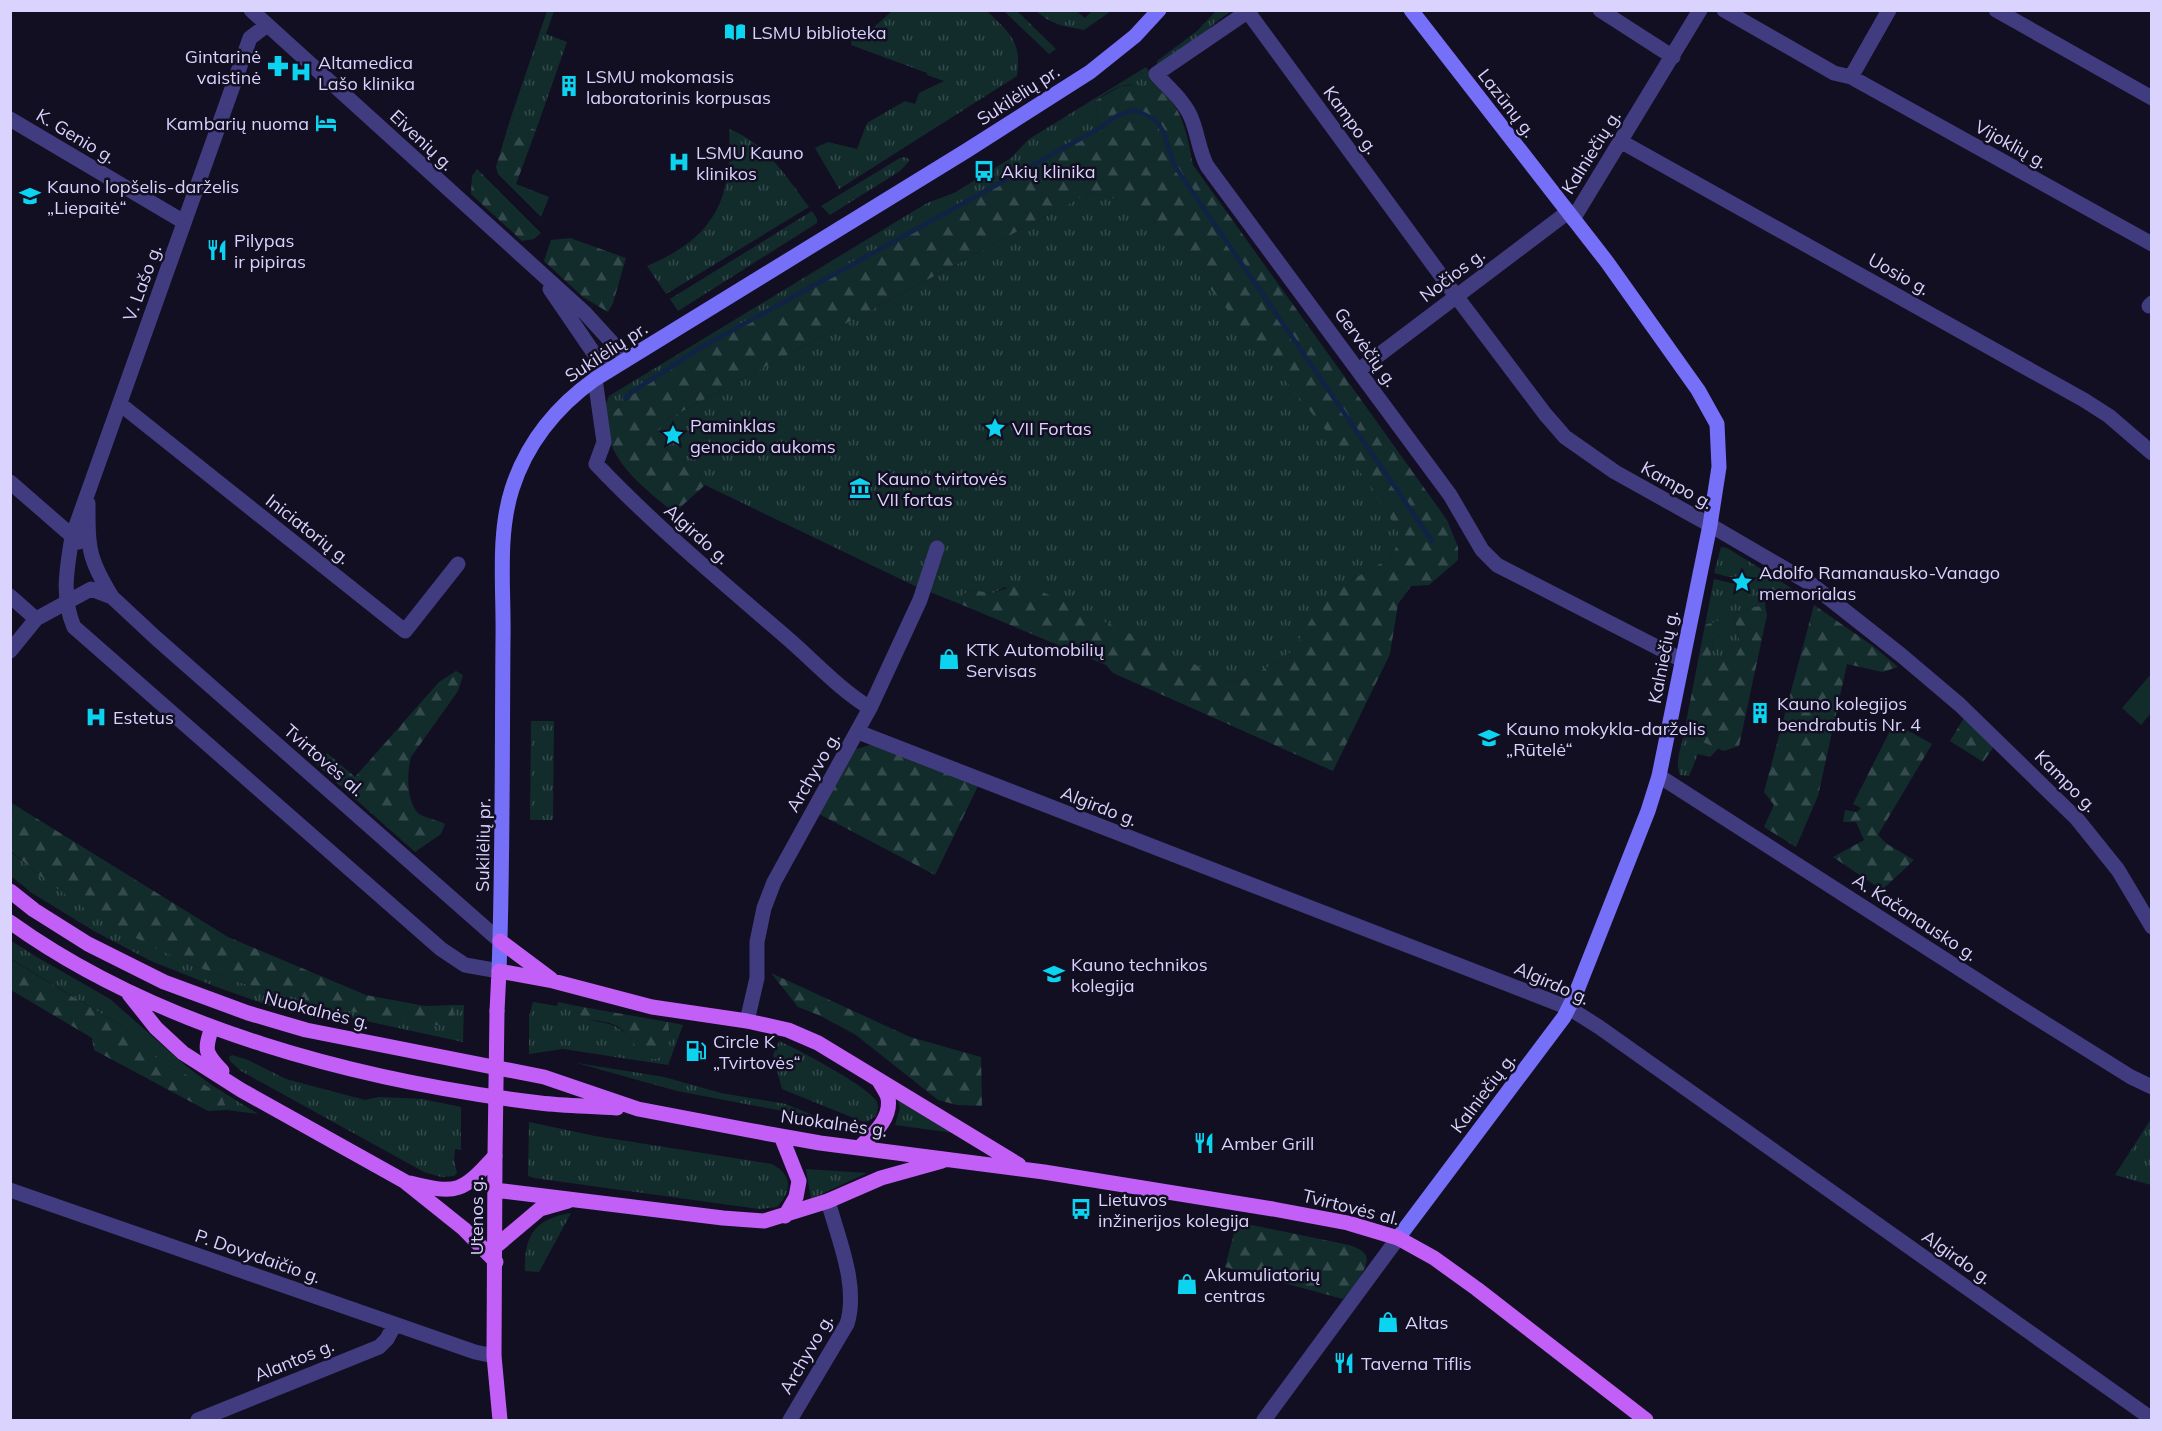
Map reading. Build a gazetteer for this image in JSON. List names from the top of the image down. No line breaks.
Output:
{"streets":{"main road":["Sukilėlių pr.","Tvirtovės al.","Nuokalnės g.","Utenos g."],"street":["Lazūnų g.","Kampo g.","K. Genio g.","Eivenių g.","Vijoklių g.","Kalniečių g.","Uosio g.","Nočios g.","V. Lašo g.","Gervėčių g.","Iniciatorių g.","Algirdo g.","Archyvo g.","A. Kačanausko g.","P. Dovydaičio g.","Alantos g."]},"crossings":[["Sukilėlių pr.","Eivenių g."],["Sukilėlių pr.","Algirdo g."],["Sukilėlių pr.","Tvirtovės al."],["Sukilėlių pr.","Utenos g."],["Lazūnų g.","Kalniečių g."],["Lazūnų g.","Nočios g."],["Kampo g.","Kalniečių g."],["Kampo g.","Nočios g."],["Kampo g.","Gervėčių g."],["K. Genio g.","V. Lašo g."],["Eivenių g.","V. Lašo g."],["Eivenių g.","Algirdo g."],["Kalniečių g.","Uosio g."],["Kalniečių g.","Nočios g."],["Kalniečių g.","Gervėčių g."],["Kalniečių g.","Algirdo g."],["Kalniečių g.","Tvirtovės al."],["Kalniečių g.","A. Kačanausko g."],["Nočios g.","Gervėčių g."],["V. Lašo g.","Iniciatorių g."],["V. Lašo g.","Tvirtovės al."],["Algirdo g.","Archyvo g."],["Tvirtovės al.","Archyvo g."],["Tvirtovės al.","Nuokalnės g."],["Utenos g.","P. Dovydaičio g."],["P. Dovydaičio g.","Alantos g."]],"places":{"library":["LSMU biblioteka"],"pharmacy":["Gintarinė vaistinė"],"hospital":["Altamedica Lašo klinika","LSMU Kauno klinikos","Estetus"],"building":["LSMU mokomasis laboratorinis korpusas","Kauno kolegijos bendrabutis Nr. 4"],"hotel":["Kambarių nuoma"],"bus stop":["Akių klinika","Lietuvos inžinerijos kolegija"],"school or university":["Kauno lopšelis-darželis „Liepaitė“","Kauno mokykla-darželis „Rūtelė“","Kauno technikos kolegija"],"restaurant":["Pilypas ir pipiras","Amber Grill","Taverna Tiflis"],"place":["VII Fortas","Paminklas genocido aukoms","Adolfo Ramanausko-Vanago memorialas"],"museum":["Kauno tvirtovės VII fortas"],"shop":["KTK Automobilių Servisas","Akumuliatorių centras","Altas"],"fuel station":["Circle K „Tvirtovės“"]}}
